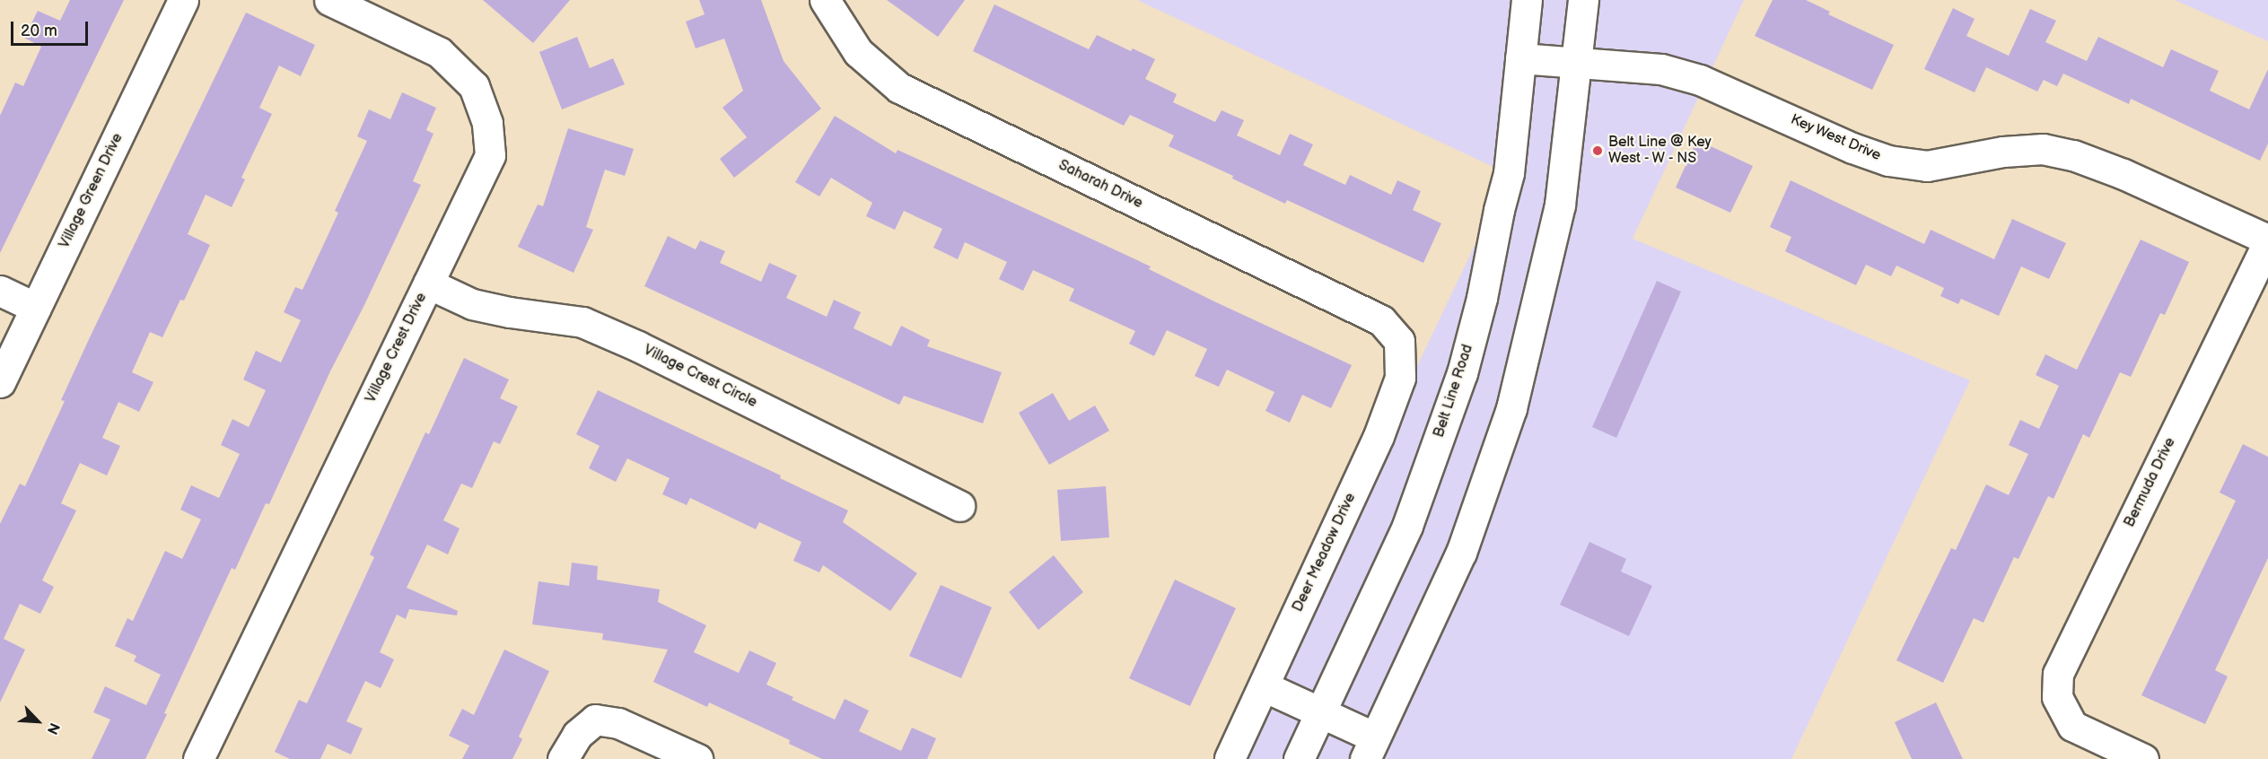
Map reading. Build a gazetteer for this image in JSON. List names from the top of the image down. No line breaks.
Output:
{"streets":{"street":["Key West Drive","Saharah Drive","Village Green Drive","Village Crest Drive","Village Crest Circle","Belt Line Road","Bermuda Drive","Deer Meadow Drive"]},"crossings":[["Key West Drive","Belt Line Road"],["Key West Drive","Bermuda Drive"],["Saharah Drive","Deer Meadow Drive"],["Village Crest Drive","Village Crest Circle"]],"places":["Belt Line @ Key West - W - NS"],"scale_bar":"20 m","north":"bottom right"}
